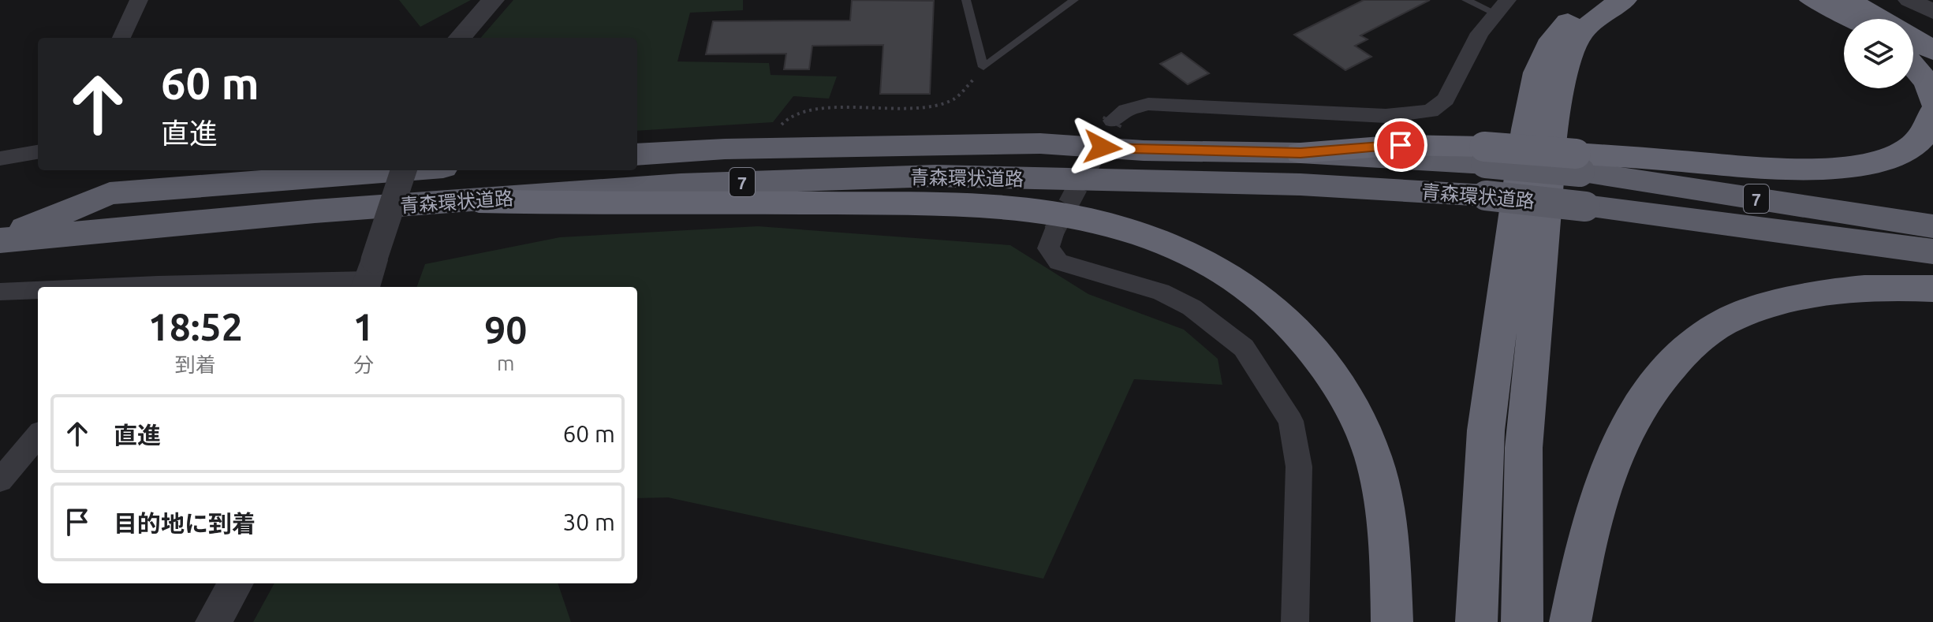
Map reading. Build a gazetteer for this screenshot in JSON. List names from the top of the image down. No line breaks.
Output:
{"streets":{"highway":["青森環状道路","7"]},"page":{"turn":["60 m","直進"],"eta":["18:52","到着","1","分","90","m"],"list":[{"name":"直進","value":"60 m"},{"name":"目的地に到着","value":"30 m"}]}}
